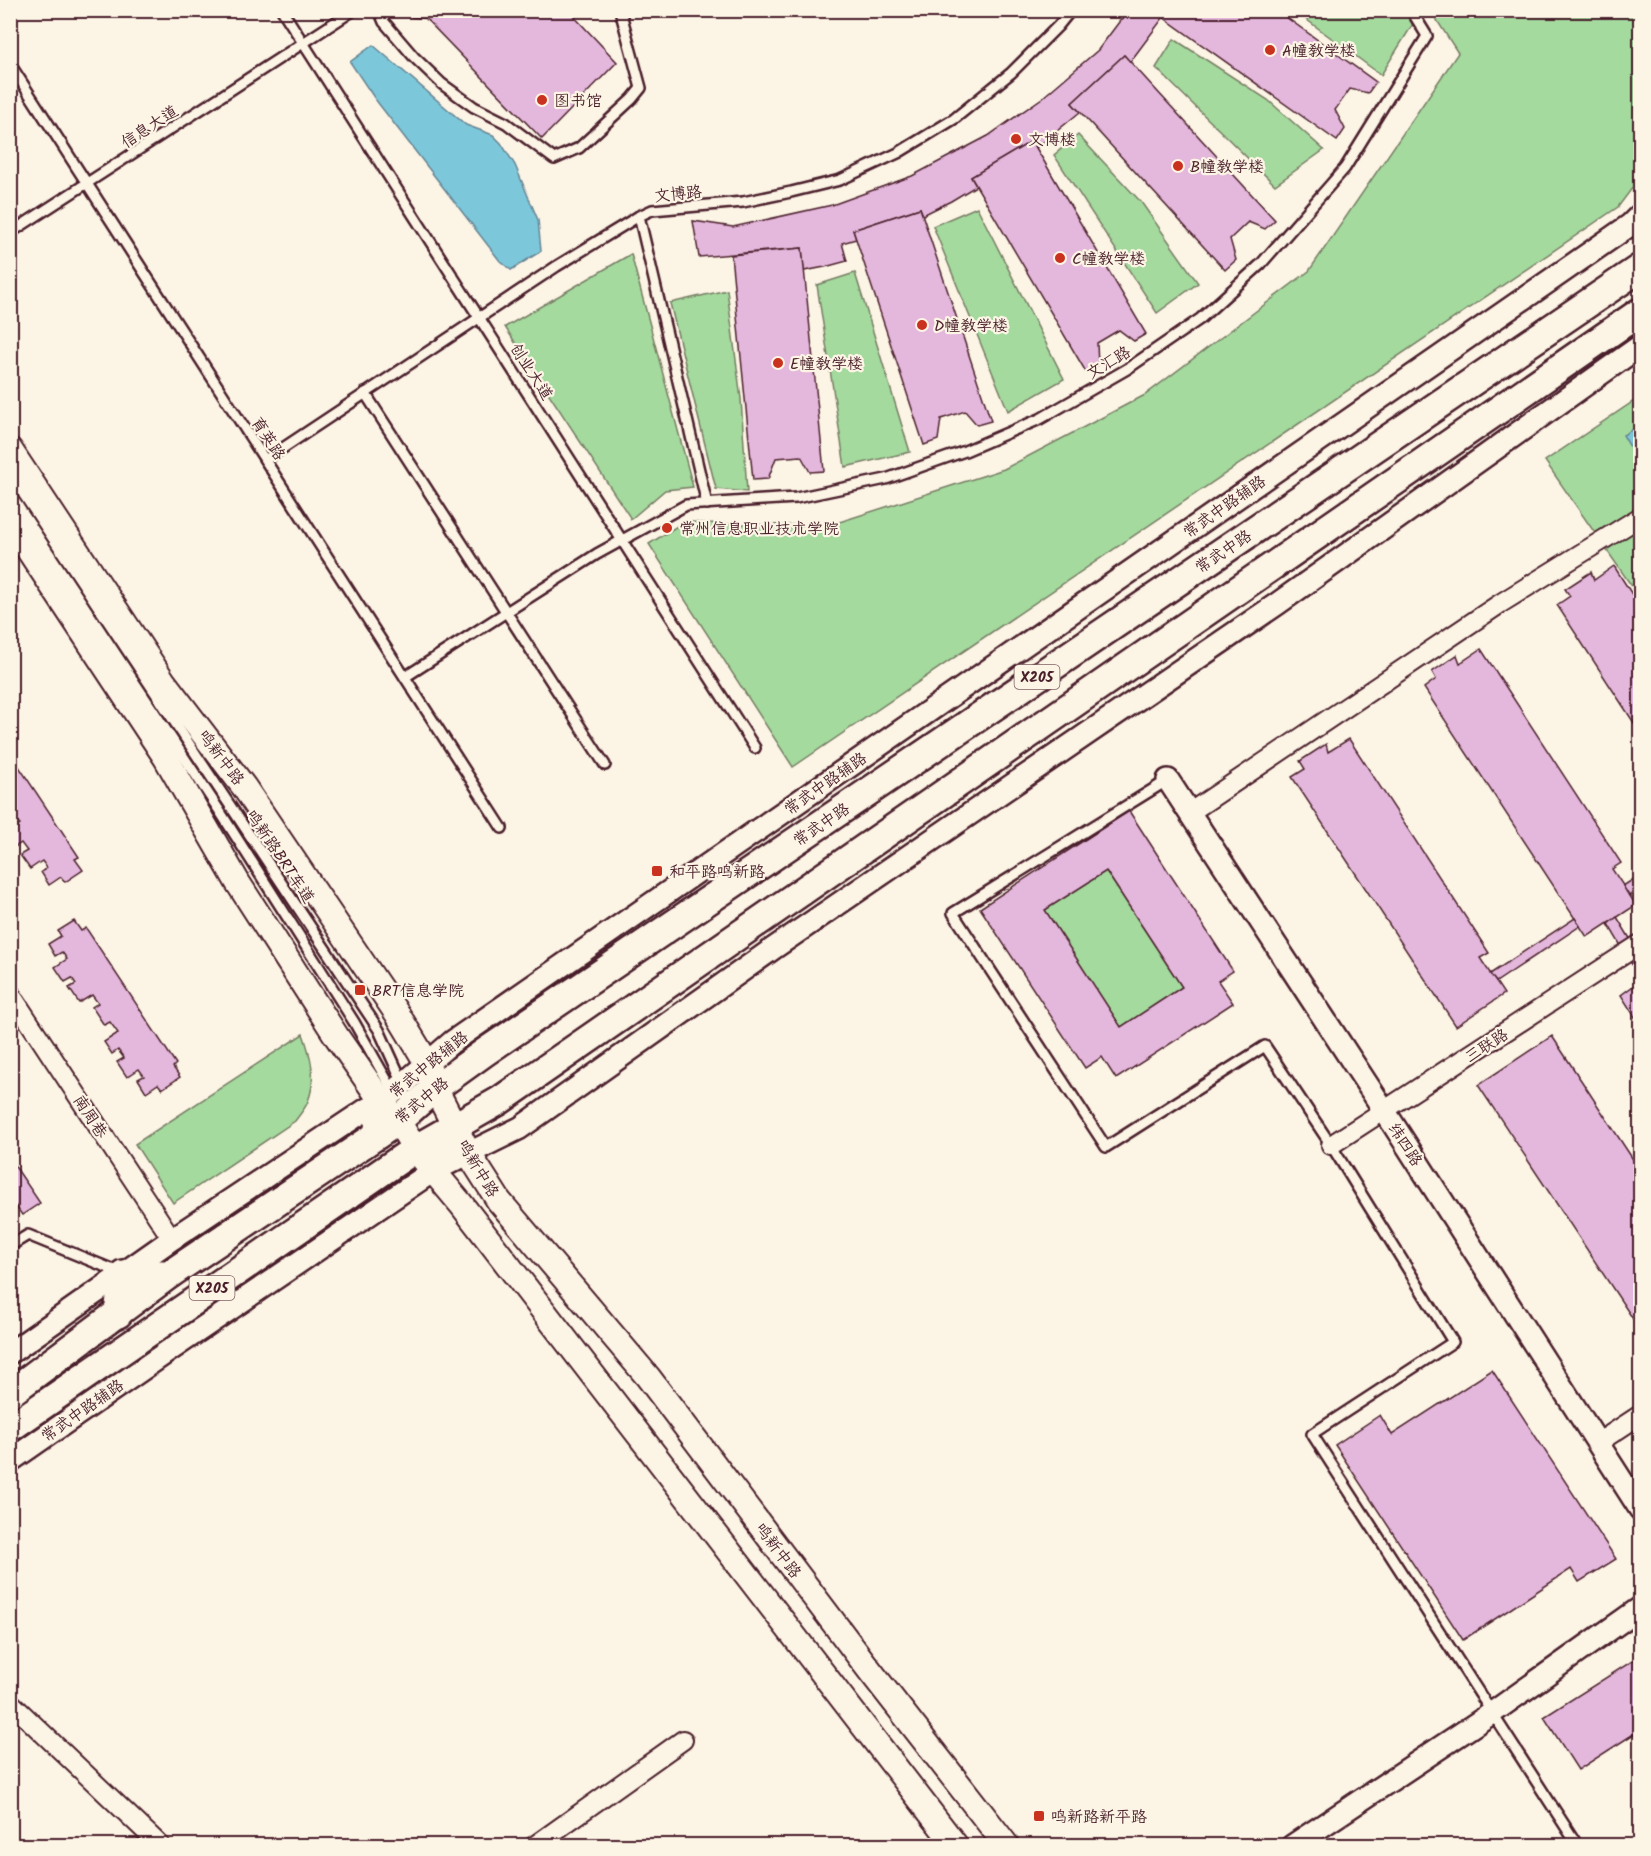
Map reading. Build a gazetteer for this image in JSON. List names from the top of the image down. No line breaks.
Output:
{"streets":{"main road":["常武中路","X205","鸣新中路"],"street":["常武中路辅路","三联路","南周巷","纬四路"],"lane":["信息大道","文博路","文汇路","创业大道","育英路","鸣新路BRT车道"]},"crossings":[["信息大道","创业大道"],["信息大道","育英路"],["文博路","创业大道"],["文博路","育英路"],["文汇路","创业大道"],["文汇路","育英路"],["常武中路辅路","常武中路"],["常武中路辅路","鸣新中路"],["常武中路辅路","鸣新路BRT车道"],["常武中路辅路","南周巷"],["常武中路","鸣新中路"],["常武中路","鸣新路BRT车道"],["鸣新中路","鸣新路BRT车道"],["三联路","纬四路"]],"places":{"other":["A幢教学楼","图书馆","文博楼","B幢教学楼","C幢教学楼","D幢教学楼","E幢教学楼","常州信息职业技术学院"],"transit":["和平路鸣新路","BRT信息学院","鸣新路新平路"]}}
